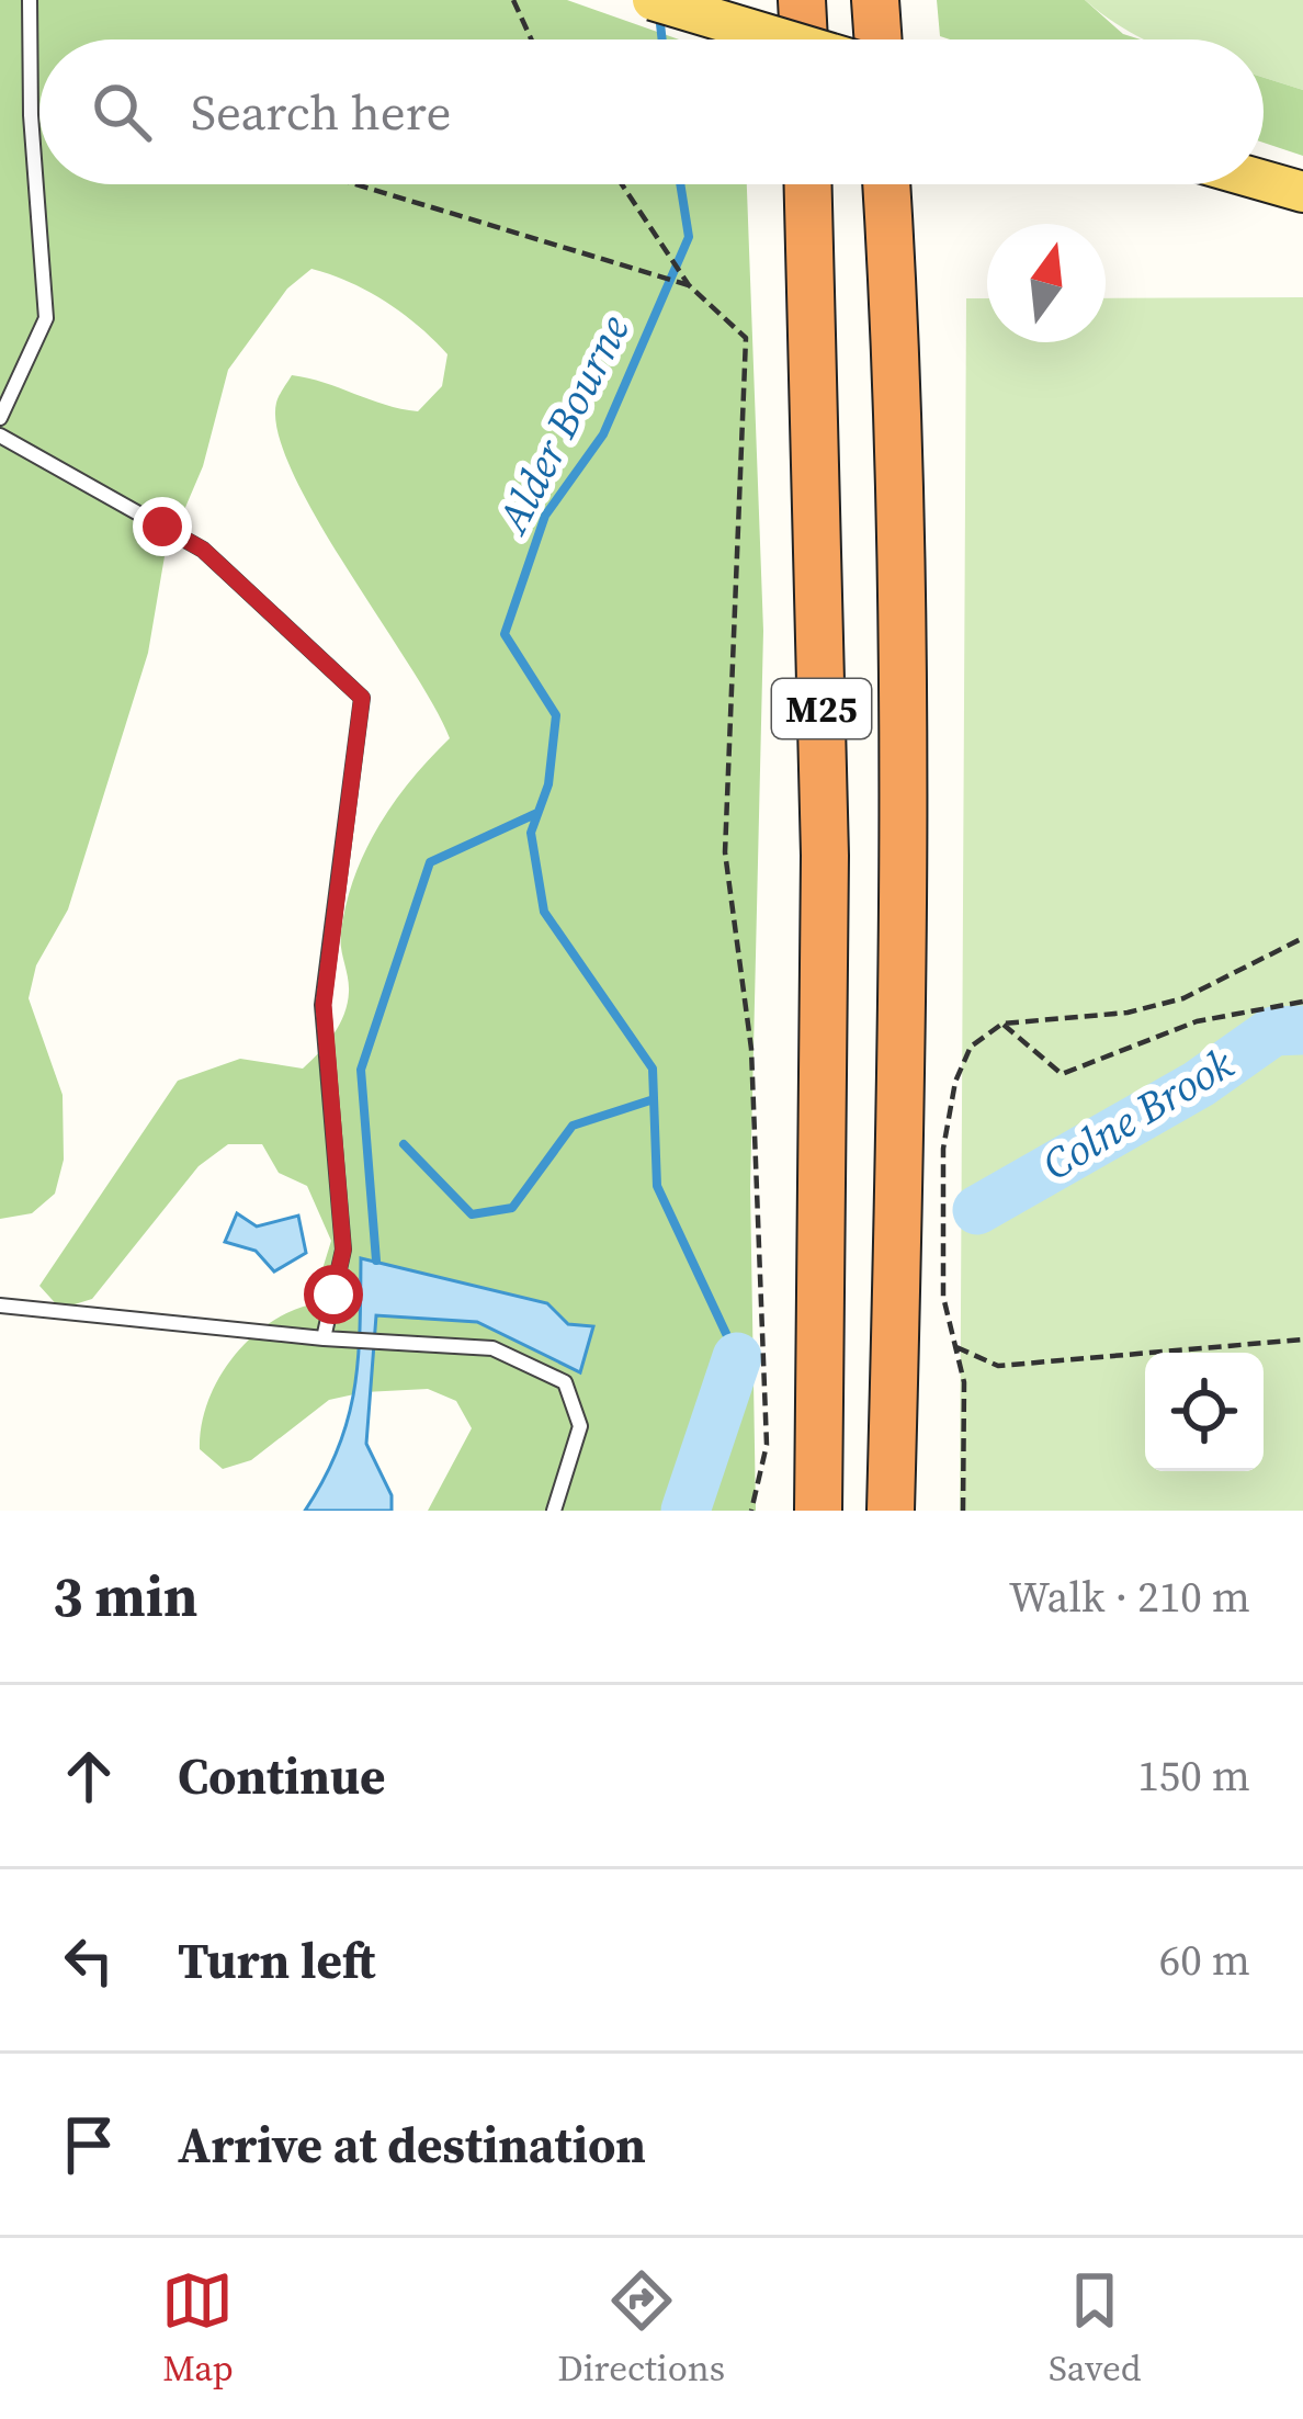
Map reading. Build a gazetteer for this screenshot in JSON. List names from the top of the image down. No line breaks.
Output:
{"streets":{"highway":["M25"]},"water":["Alder Bourne","Colne Brook"],"north":"top","page":{"search":"Search here","heading":["3 min","Walk · 210 m"],"list":[["Continue","150 m"],["Turn left","60 m"],"Arrive at destination"],"nav":["Map","Directions","Saved"]}}
